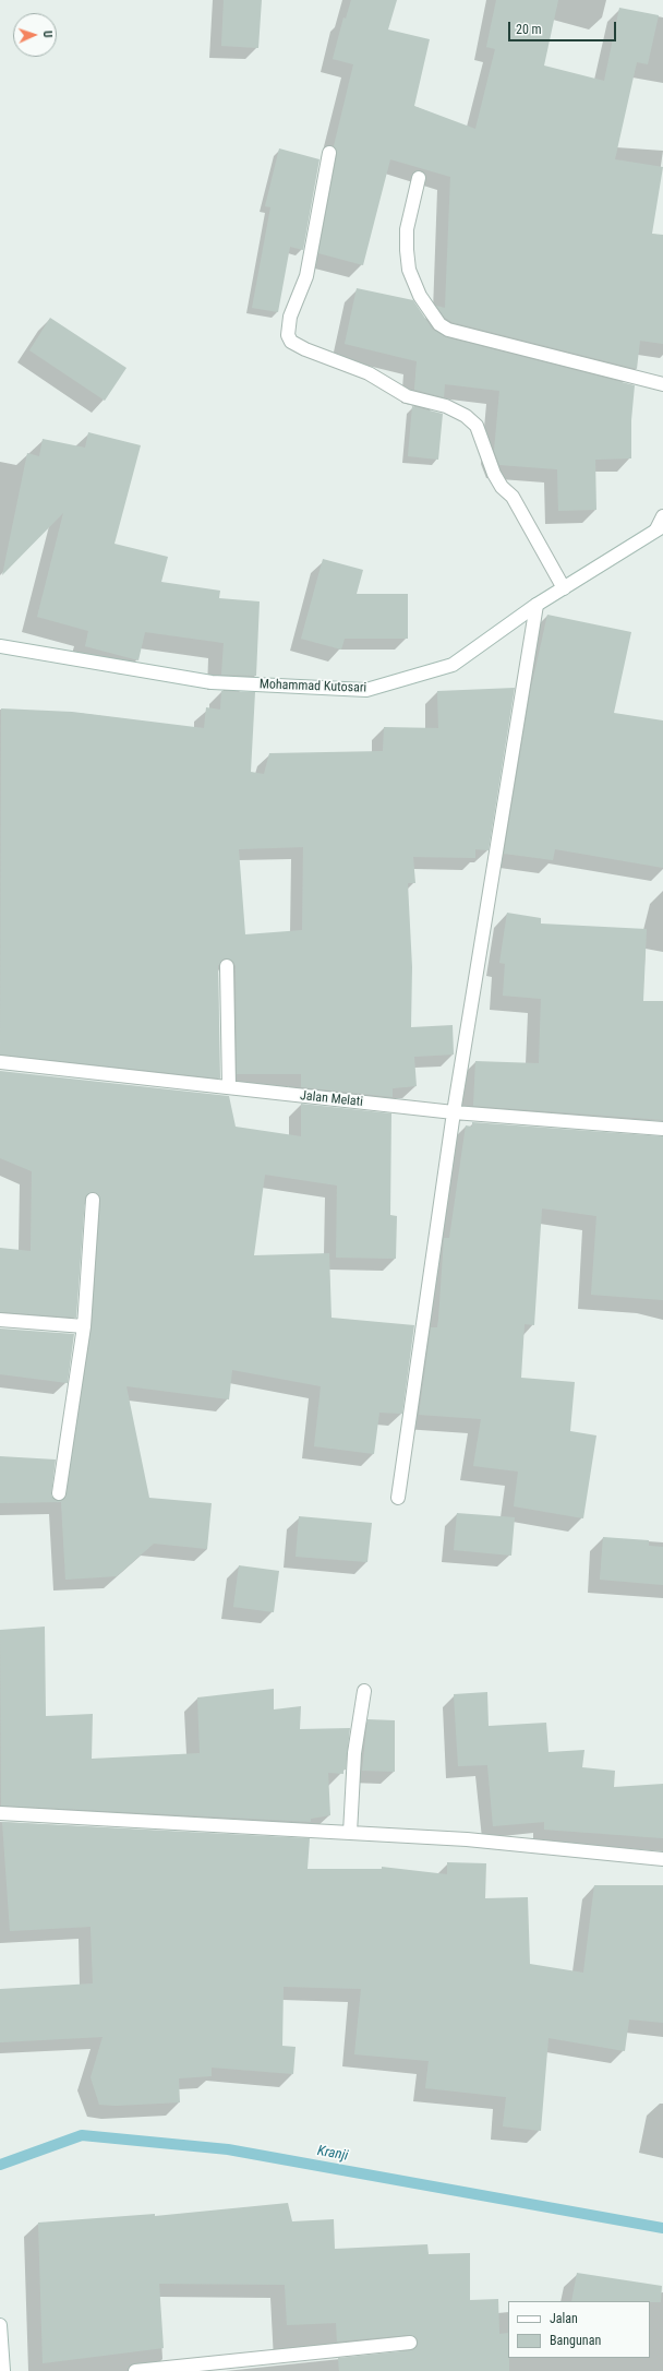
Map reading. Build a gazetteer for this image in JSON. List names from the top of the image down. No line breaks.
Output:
{"streets":{"street":["Mohammad Kutosari","Jalan Melati"]},"water":["Kranji"],"legend":["Jalan","Bangunan"],"scale_bar":"20 m","north":"right"}
